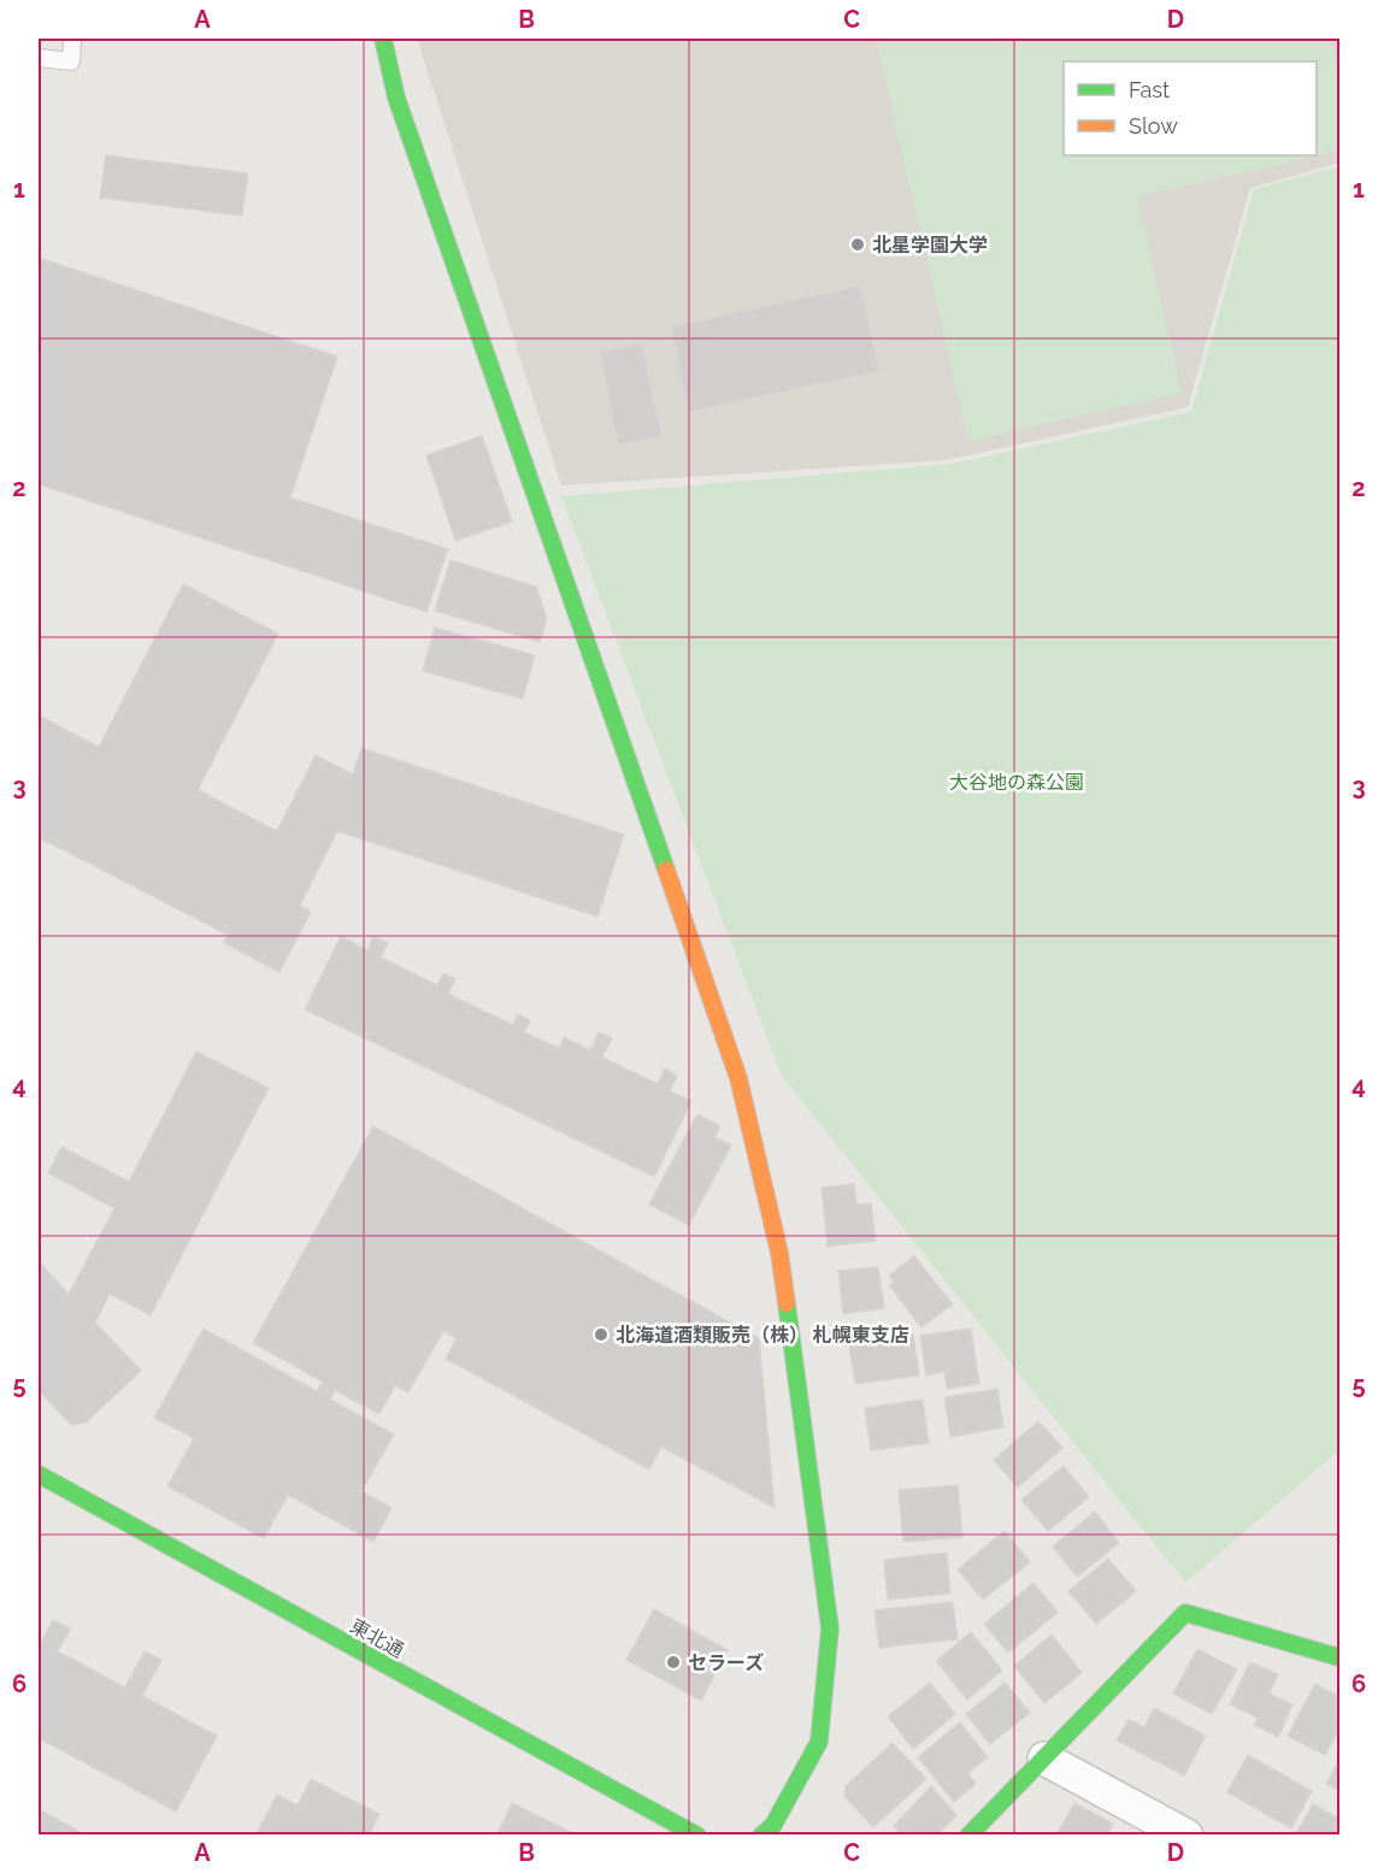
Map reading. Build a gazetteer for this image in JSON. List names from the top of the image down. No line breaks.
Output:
{"streets":{"street":["東北通"]},"parks":["大谷地の森公園"],"places":["北星学園大学","北海道酒類販売（株） 札幌東支店","セラーズ"],"legend":["Fast","Slow"],"grid":{"columns":["A","B","C","D"],"rows":["1","2","3","4","5","6"]}}
